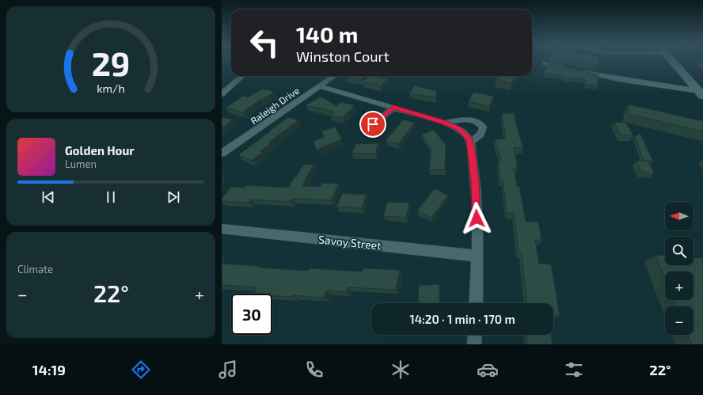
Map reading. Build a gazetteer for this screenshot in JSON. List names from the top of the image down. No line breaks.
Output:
{"streets":{"street":["Raleigh Drive","Savoy Street"]},"north":"left","page":{"turn":["140 m","Winston Court"],"song":["Golden Hour","Lumen"],"map_buttons":["+","−"],"tile":"Climate","heat":["−","22°","+"],"limit":"30","trip":"14:20 · 1 min · 170 m","tabs":["14:19","22°"],"gauge":["29","km/h"]}}
